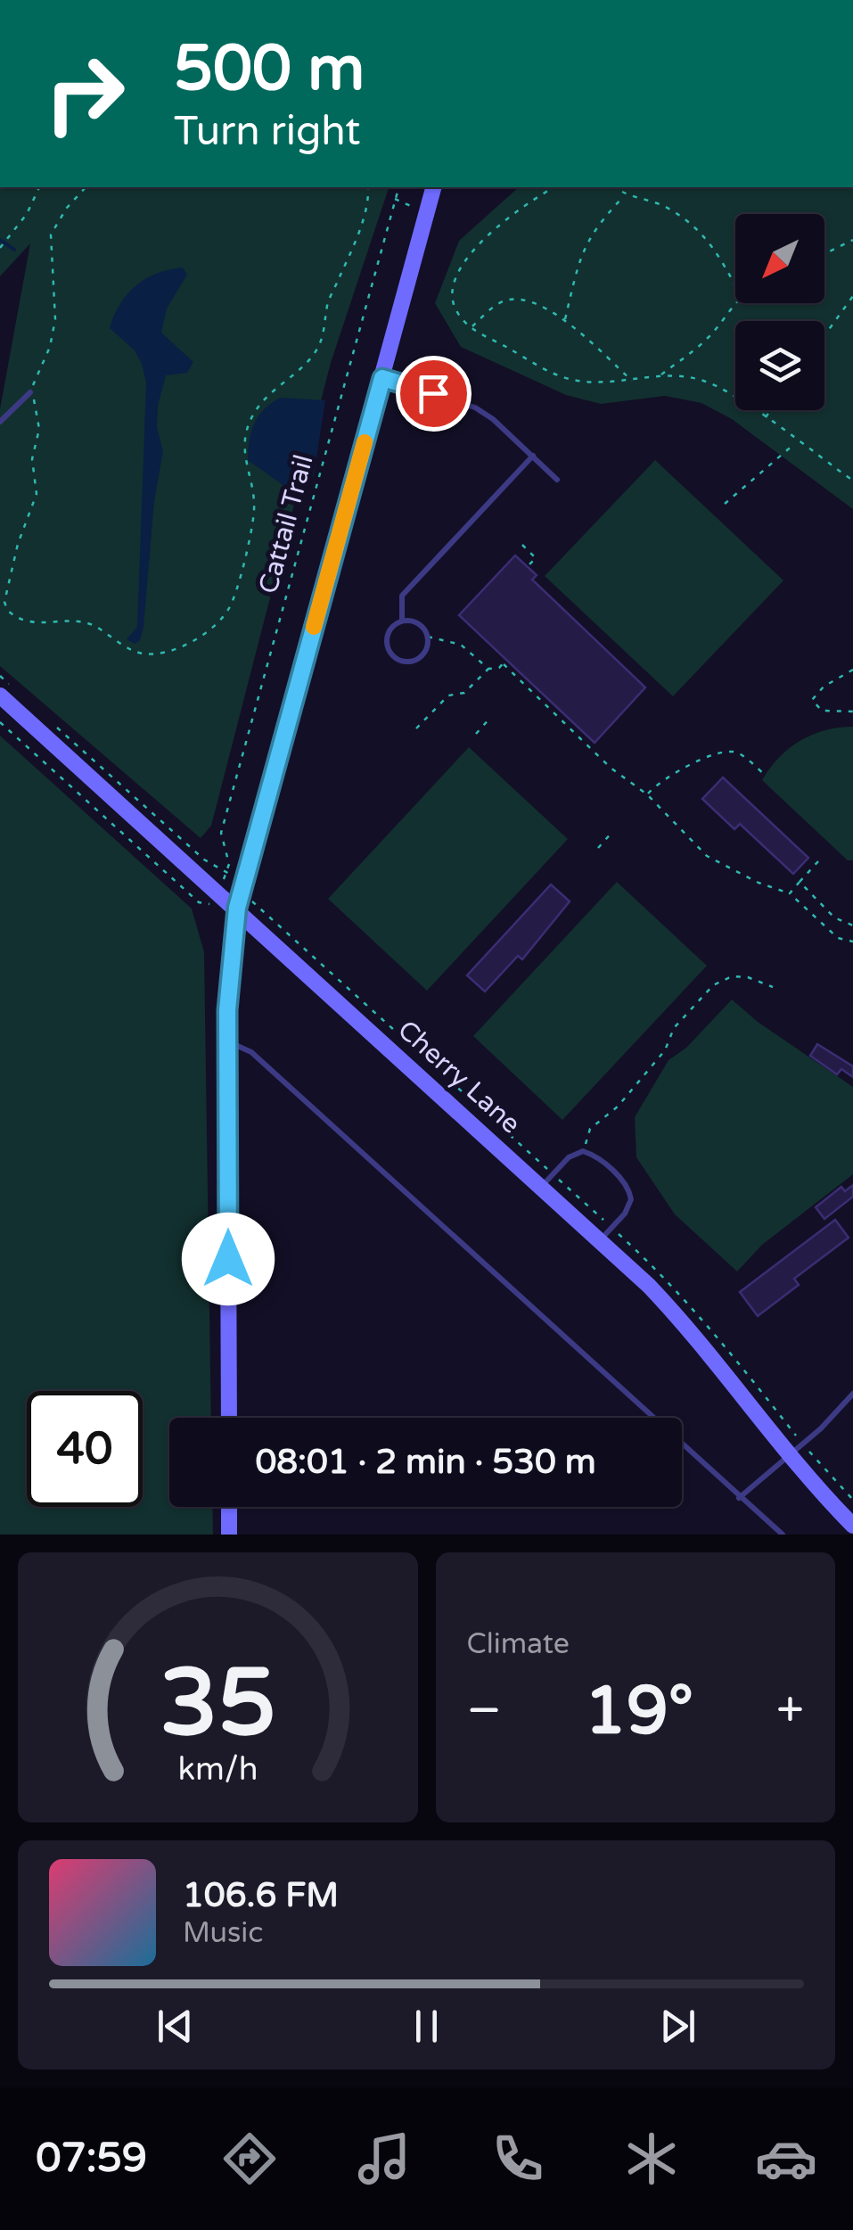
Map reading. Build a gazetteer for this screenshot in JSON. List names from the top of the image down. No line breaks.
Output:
{"streets":{"street":["Cherry Lane"],"path":["Cattail Trail"]},"north":"bottom left","page":{"turn":["500 m","Turn right"],"limit":"40","trip":"08:01 · 2 min · 530 m","tile":"Climate","heat":["−","19°","+"],"song":["106.6 FM","Music"],"tabs":"07:59","gauge":["35","km/h"]}}
